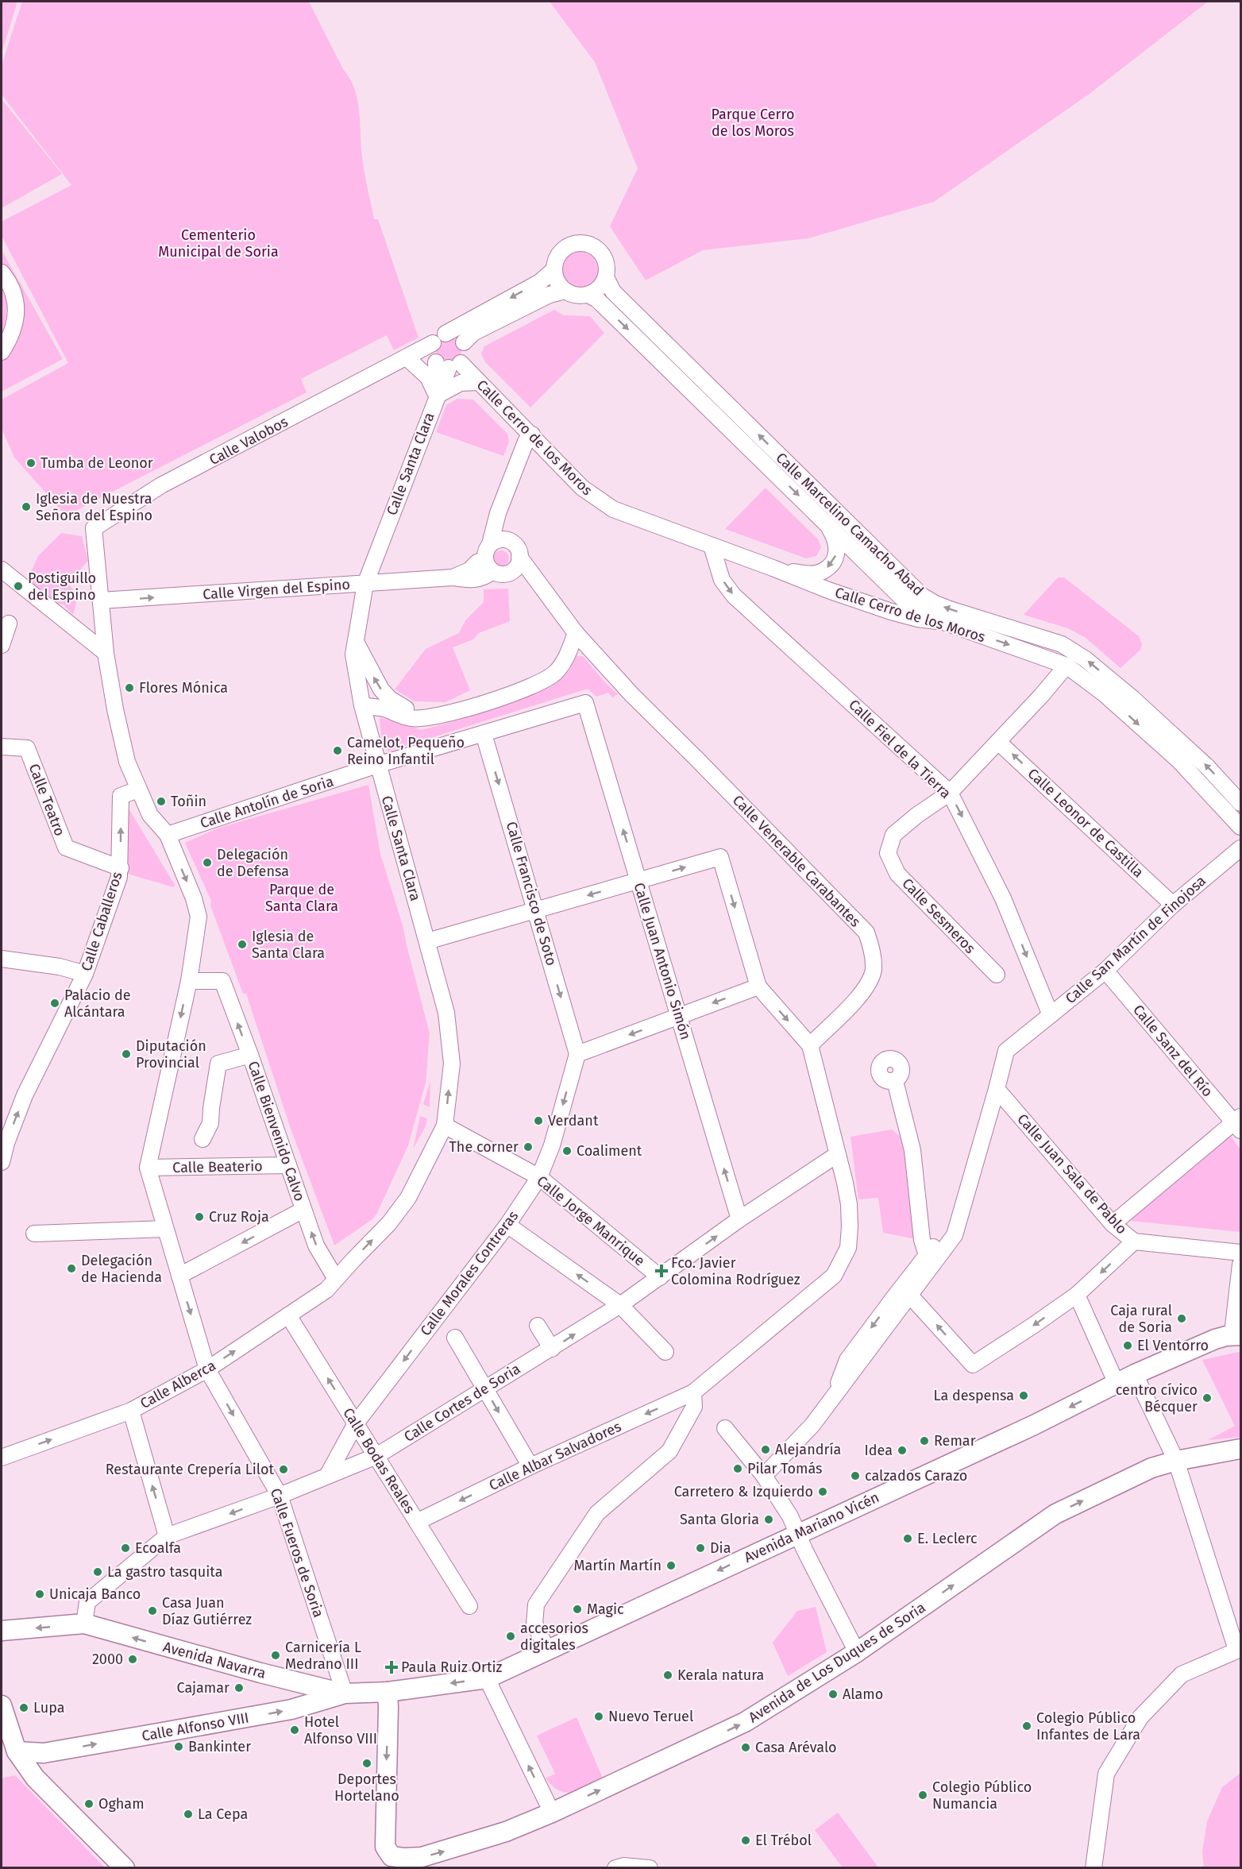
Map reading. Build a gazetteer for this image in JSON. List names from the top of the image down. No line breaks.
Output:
{"streets":{"street":["Calle Cerro de los Moros","Calle Valobos","Calle Santa Clara","Calle Marcelino Camacho Abad","Calle Virgen del Espino","Calle Fiel de la Tierra","Calle Teatro","Calle Antolín de Soria","Calle Leonor de Castilla","Calle Venerable Carabantes","Calle Francisco de Soto","Calle Sesmeros","Calle Caballeros","Calle San Martín de Finojosa","Calle Juan Antonio Simón","Calle Sanz del Río","Calle Bienvenido Calvo","Calle Beaterio","Calle Juan Sala de Pablo","Calle Jorge Manrique","Calle Morales Contreras","Calle Alberca","Calle Cortes de Soria","Calle Albar Salvadores","Calle Bodas Reales","Avenida Mariano Vicén","Calle Fueros de Soria","Avenida Navarra","Avenida de Los Duques de Soria","Calle Alfonso VIII"]},"crossings":[["Calle Cerro de los Moros","Calle Valobos"],["Calle Cerro de los Moros","Calle Santa Clara"],["Calle Cerro de los Moros","Calle Marcelino Camacho Abad"],["Calle Cerro de los Moros","Calle Fiel de la Tierra"],["Calle Valobos","Calle Santa Clara"],["Calle Valobos","Calle Marcelino Camacho Abad"],["Calle Valobos","Calle Virgen del Espino"],["Calle Santa Clara","Calle Virgen del Espino"],["Calle Santa Clara","Calle Antolín de Soria"],["Calle Santa Clara","Calle Bienvenido Calvo"],["Calle Santa Clara","Calle Jorge Manrique"],["Calle Santa Clara","Calle Alberca"],["Calle Virgen del Espino","Calle Venerable Carabantes"],["Calle Fiel de la Tierra","Calle Sesmeros"],["Calle Fiel de la Tierra","Calle San Martín de Finojosa"],["Calle Teatro","Calle Caballeros"],["Calle Antolín de Soria","Calle Francisco de Soto"],["Calle Antolín de Soria","Calle Juan Antonio Simón"],["Calle Leonor de Castilla","Calle San Martín de Finojosa"],["Calle Francisco de Soto","Calle Morales Contreras"],["Calle San Martín de Finojosa","Calle Sanz del Río"],["Calle San Martín de Finojosa","Calle Juan Sala de Pablo"],["Calle Juan Antonio Simón","Calle Cortes de Soria"],["Calle Bienvenido Calvo","Calle Beaterio"],["Calle Bienvenido Calvo","Calle Alberca"],["Calle Beaterio","Calle Fueros de Soria"],["Calle Jorge Manrique","Calle Morales Contreras"],["Calle Jorge Manrique","Calle Cortes de Soria"],["Calle Morales Contreras","Calle Cortes de Soria"],["Calle Morales Contreras","Calle Bodas Reales"],["Calle Alberca","Calle Bodas Reales"],["Calle Alberca","Calle Fueros de Soria"],["Calle Cortes de Soria","Calle Bodas Reales"],["Calle Cortes de Soria","Calle Fueros de Soria"],["Calle Cortes de Soria","Avenida Navarra"],["Calle Albar Salvadores","Calle Bodas Reales"],["Avenida Mariano Vicén","Calle Fueros de Soria"],["Avenida Mariano Vicén","Avenida Navarra"],["Avenida Mariano Vicén","Calle Alfonso VIII"],["Calle Fueros de Soria","Avenida Navarra"],["Calle Fueros de Soria","Calle Alfonso VIII"],["Avenida Navarra","Calle Alfonso VIII"]],"one_way":["Calle Virgen del Espino","Calle Fiel de la Tierra","Calle Leonor de Castilla","Calle Francisco de Soto","Calle Bienvenido Calvo","Calle Morales Contreras","Calle Alberca","Calle Albar Salvadores","Calle Bodas Reales","Avenida Mariano Vicén","Avenida Navarra","Avenida de Los Duques de Soria","Calle Alfonso VIII"],"parks":["Parque Cerro de los Moros","Cementerio Municipal de Soria","Parque de Santa Clara"],"places":{"other":["Tumba de Leonor","Iglesia de Nuestra Señora del Espino","Postiguillo del Espino","Flores Mónica","Camelot, Pequeño Reino Infantil","Toñin","Delegación de Defensa","Iglesia de Santa Clara","Palacio de Alcántara","Diputación Provincial","Verdant","The corner","Coaliment","Cruz Roja","Delegación de Hacienda","Caja rural de Soria","El Ventorro","La despensa","centro cívico Bécquer","Remar","Alejandría","Idea","Pilar Tomás","Restaurante Crepería Lilot","calzados Carazo","Carretero & Izquierdo","Santa Gloria","E. Leclerc","Ecoalfa","Dia","Martín Martín","La gastro tasquita","Unicaja Banco","Magic","Casa Juan Díaz Gutiérrez","accesorios digitales","Carnicería L Medrano III","2000","Kerala natura","Cajamar","Alamo","Lupa","Nuevo Teruel","Colegio Público Infantes de Lara","Hotel Alfonso VIII","Bankinter","Casa Arévalo","Deportes Hortelano","Colegio Público Numancia","Ogham","La Cepa","El Trébol"],"health":["Fco. Javier Colomina Rodríguez","Paula Ruiz Ortiz"]}}
